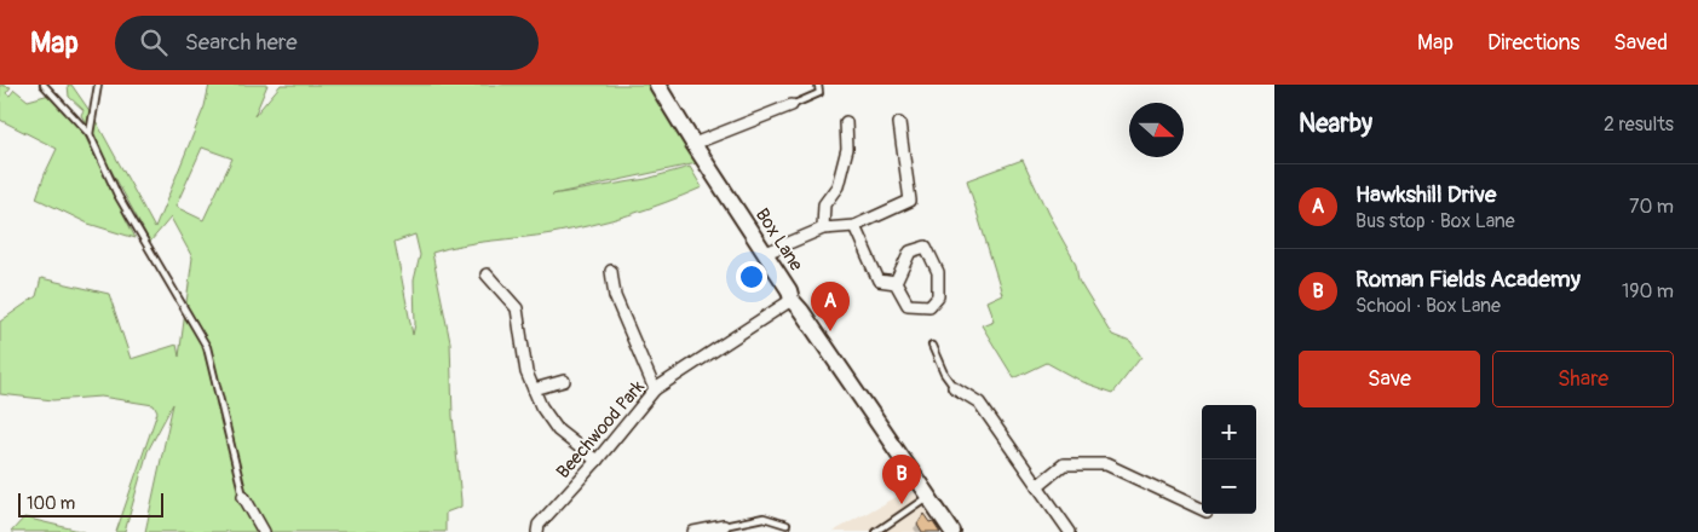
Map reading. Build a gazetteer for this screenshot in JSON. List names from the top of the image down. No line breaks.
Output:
{"streets":{"main road":["Box Lane"],"street":["Beechwood Park"]},"crossings":[["Box Lane","Beechwood Park"]],"scale_bar":"100 m","north":"right","page":{"header":"Map","search":"Search here","nav":["Map","Directions","Saved"],"heading":["Nearby","2 results"],"list":[{"mark":"A","name":"Hawkshill Drive","note":"Bus stop · Box Lane","value":"70 m"},{"mark":"B","name":"Roman Fields Academy","note":"School · Box Lane","value":"190 m"}],"pins":["A","B"],"buttons":["Save","Share"],"map_buttons":["+","−"],"scale":"100 m"}}
